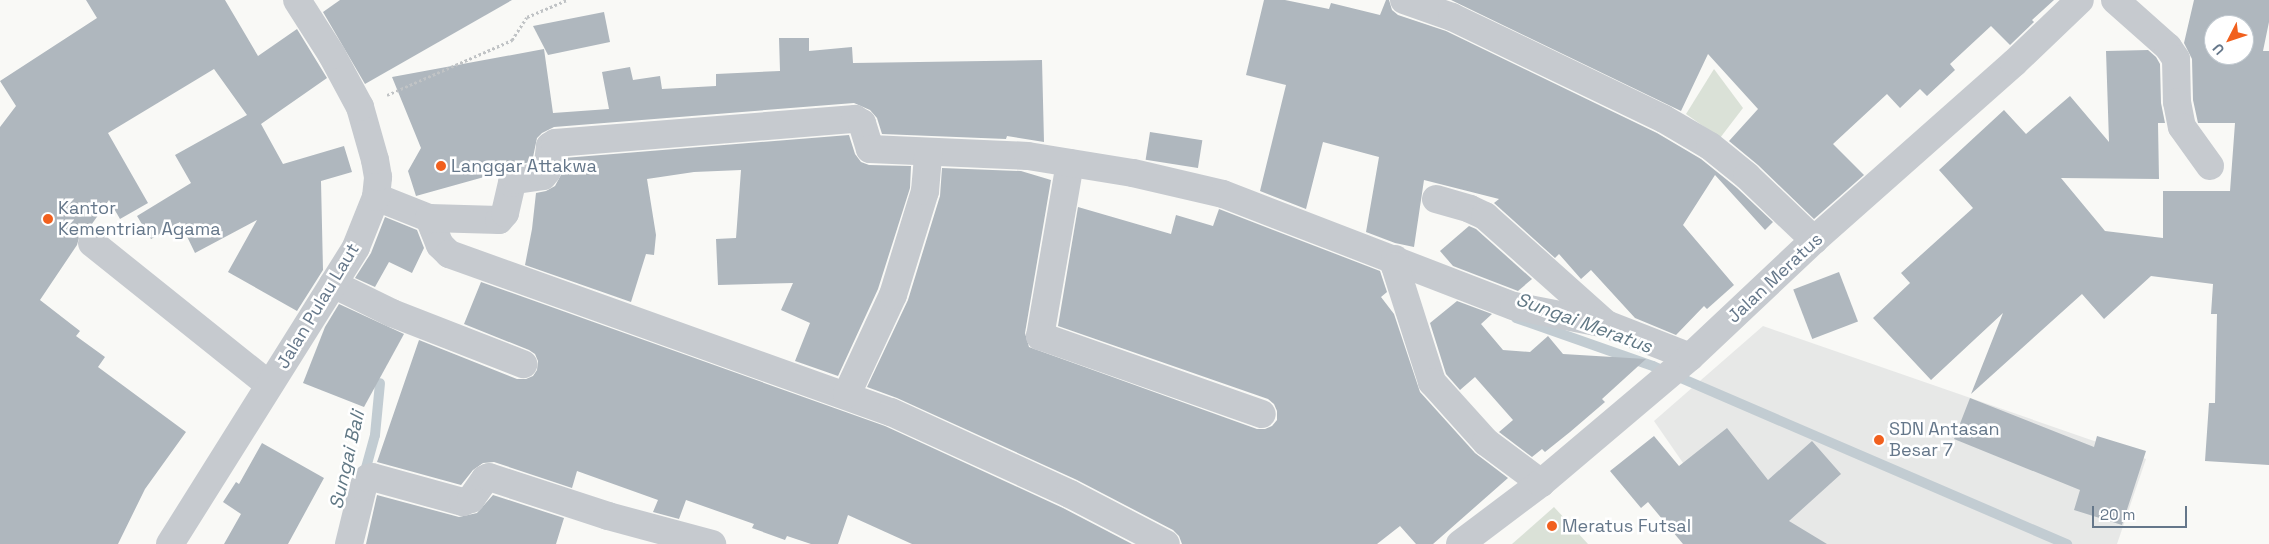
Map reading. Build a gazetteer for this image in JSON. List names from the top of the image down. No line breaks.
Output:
{"streets":{"street":["Jalan Meratus","Jalan Pulau Laut"]},"water":["Sungai Meratus","Sungai Bali"],"places":["Langgar Attakwa","Kantor Kementrian Agama","SDN Antasan Besar 7","Meratus Futsal"],"scale_bar":"20 m","north":"bottom left"}
